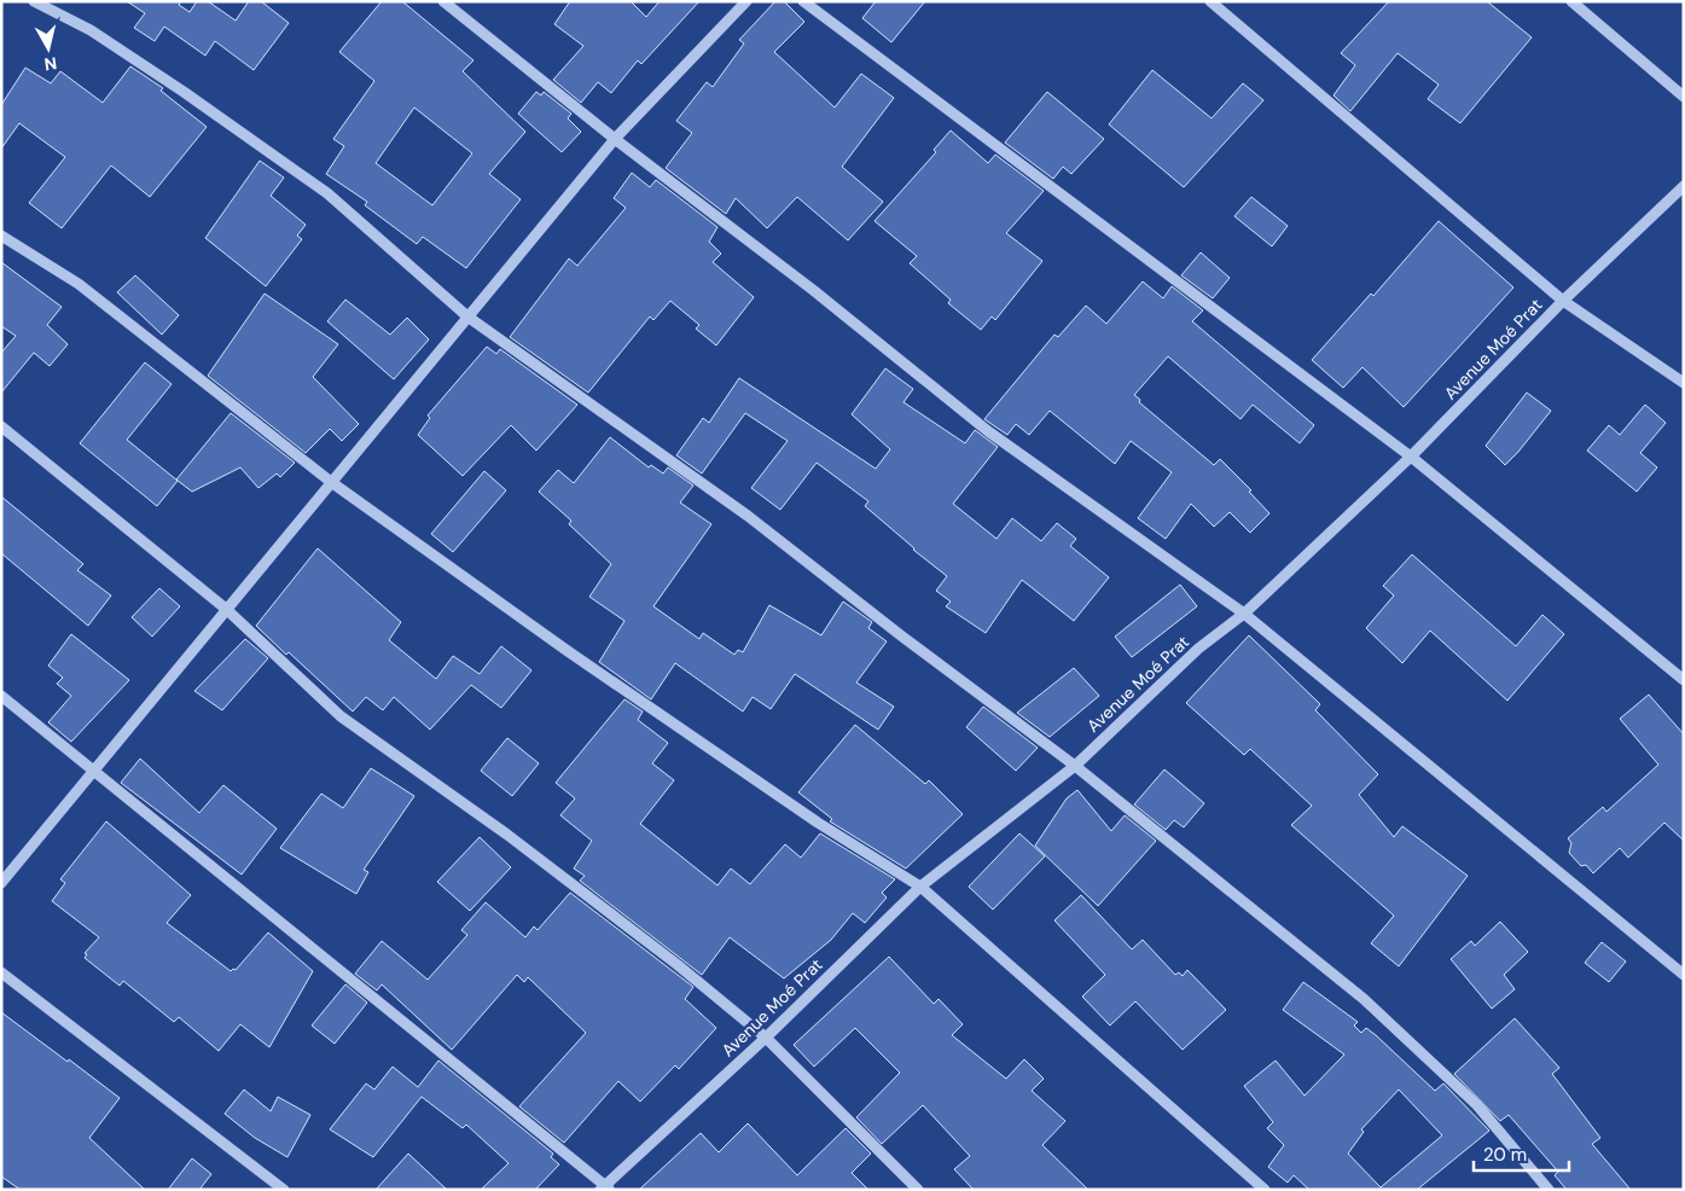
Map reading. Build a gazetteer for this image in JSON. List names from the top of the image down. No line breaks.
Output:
{"streets":{"street":["Avenue Moé Prat"]},"scale_bar":"20 m","north":"bottom"}
